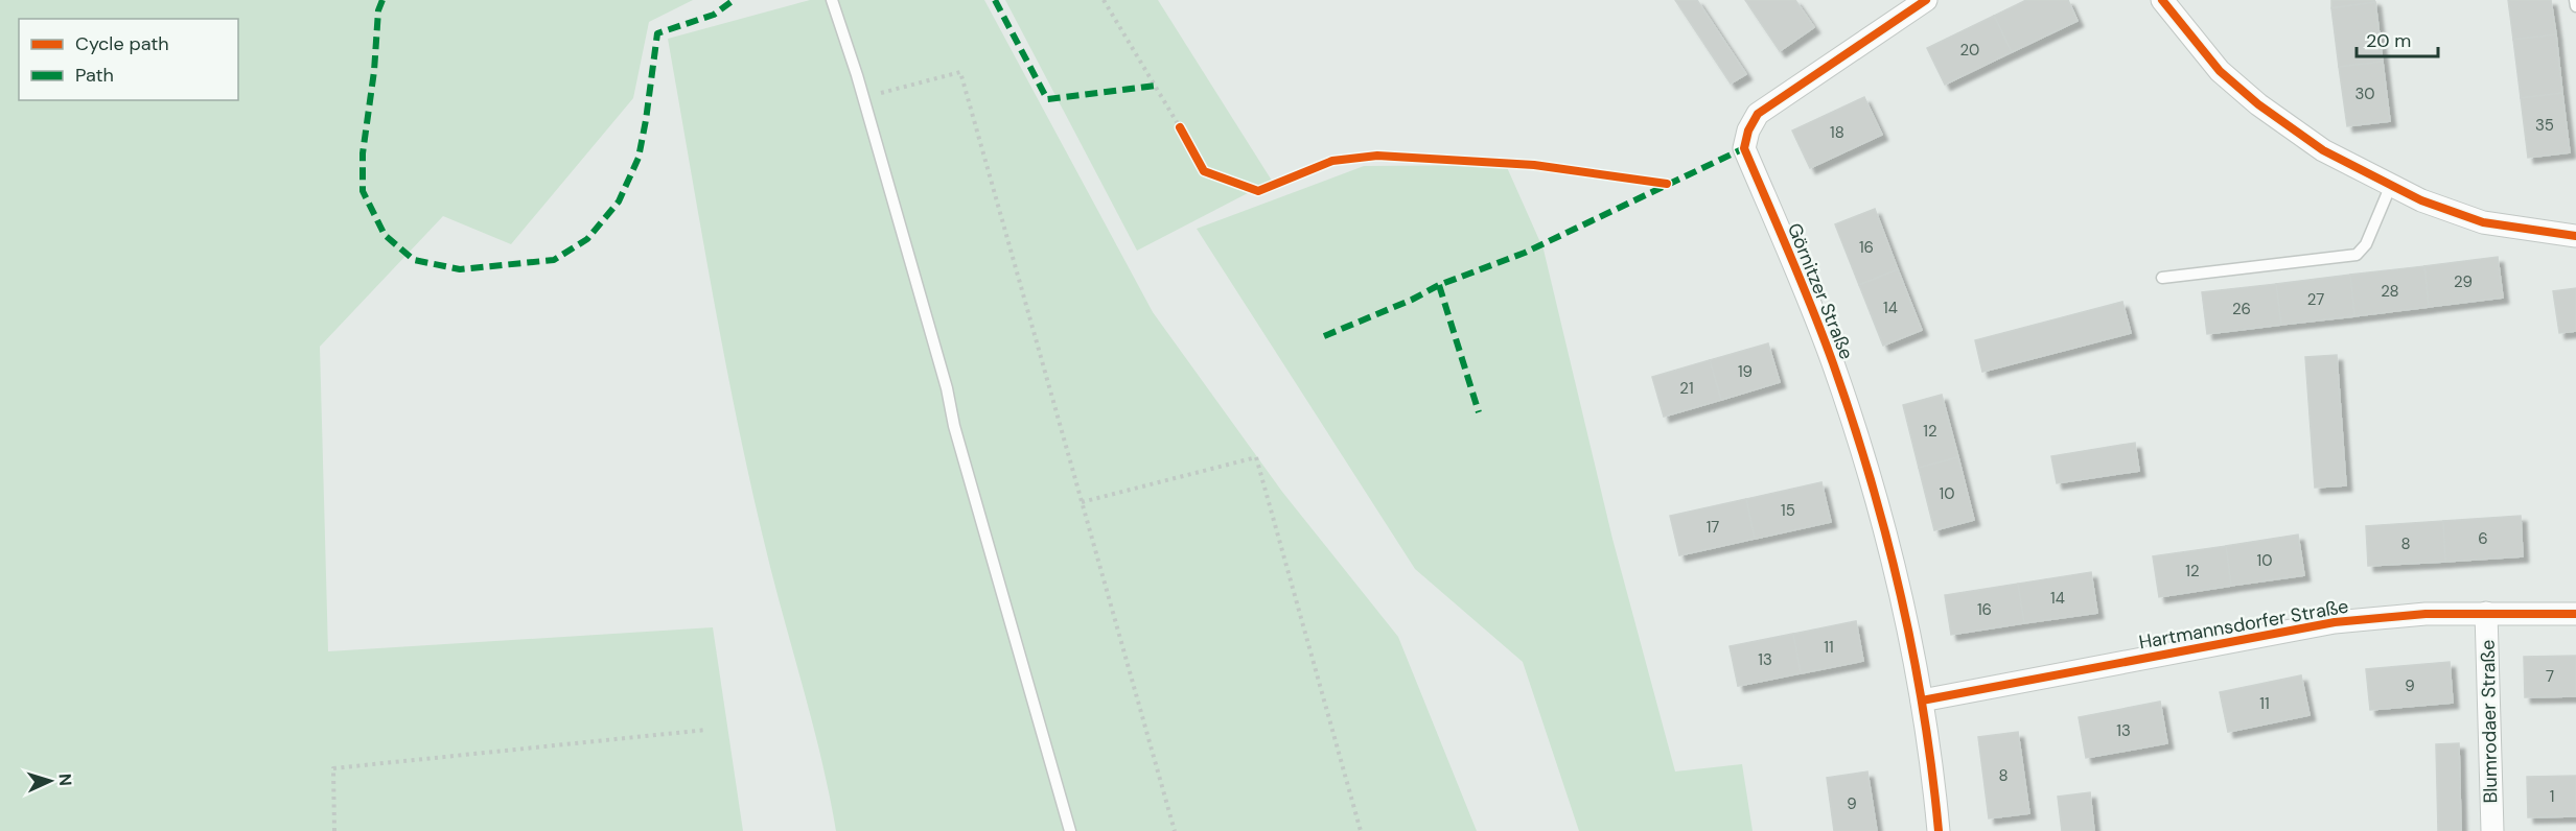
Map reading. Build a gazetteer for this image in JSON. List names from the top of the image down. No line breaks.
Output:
{"streets":{"street":["Görnitzer Straße","Hartmannsdorfer Straße","Blumrodaer Straße"]},"crossings":[["Görnitzer Straße","Hartmannsdorfer Straße"],["Hartmannsdorfer Straße","Blumrodaer Straße"]],"house_numbers":["20","30","35","18","16","29","28","27","14","26","19","21","12","10","15","17","6","8","10","12","14","16","11","13","7","9","11","13","8","1","9"],"legend":["Cycle path","Path"],"scale_bar":"20 m","north":"right"}
